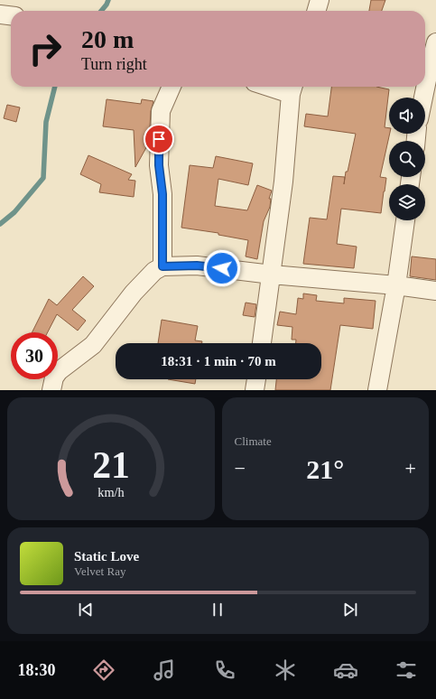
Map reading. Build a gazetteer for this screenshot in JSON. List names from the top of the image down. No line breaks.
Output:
{"page":{"turn":["20 m","Turn right"],"limit":"30","trip":"18:31 · 1 min · 70 m","tile":"Climate","heat":["−","21°","+"],"song":["Static Love","Velvet Ray"],"tabs":"18:30","gauge":["21","km/h"]}}
